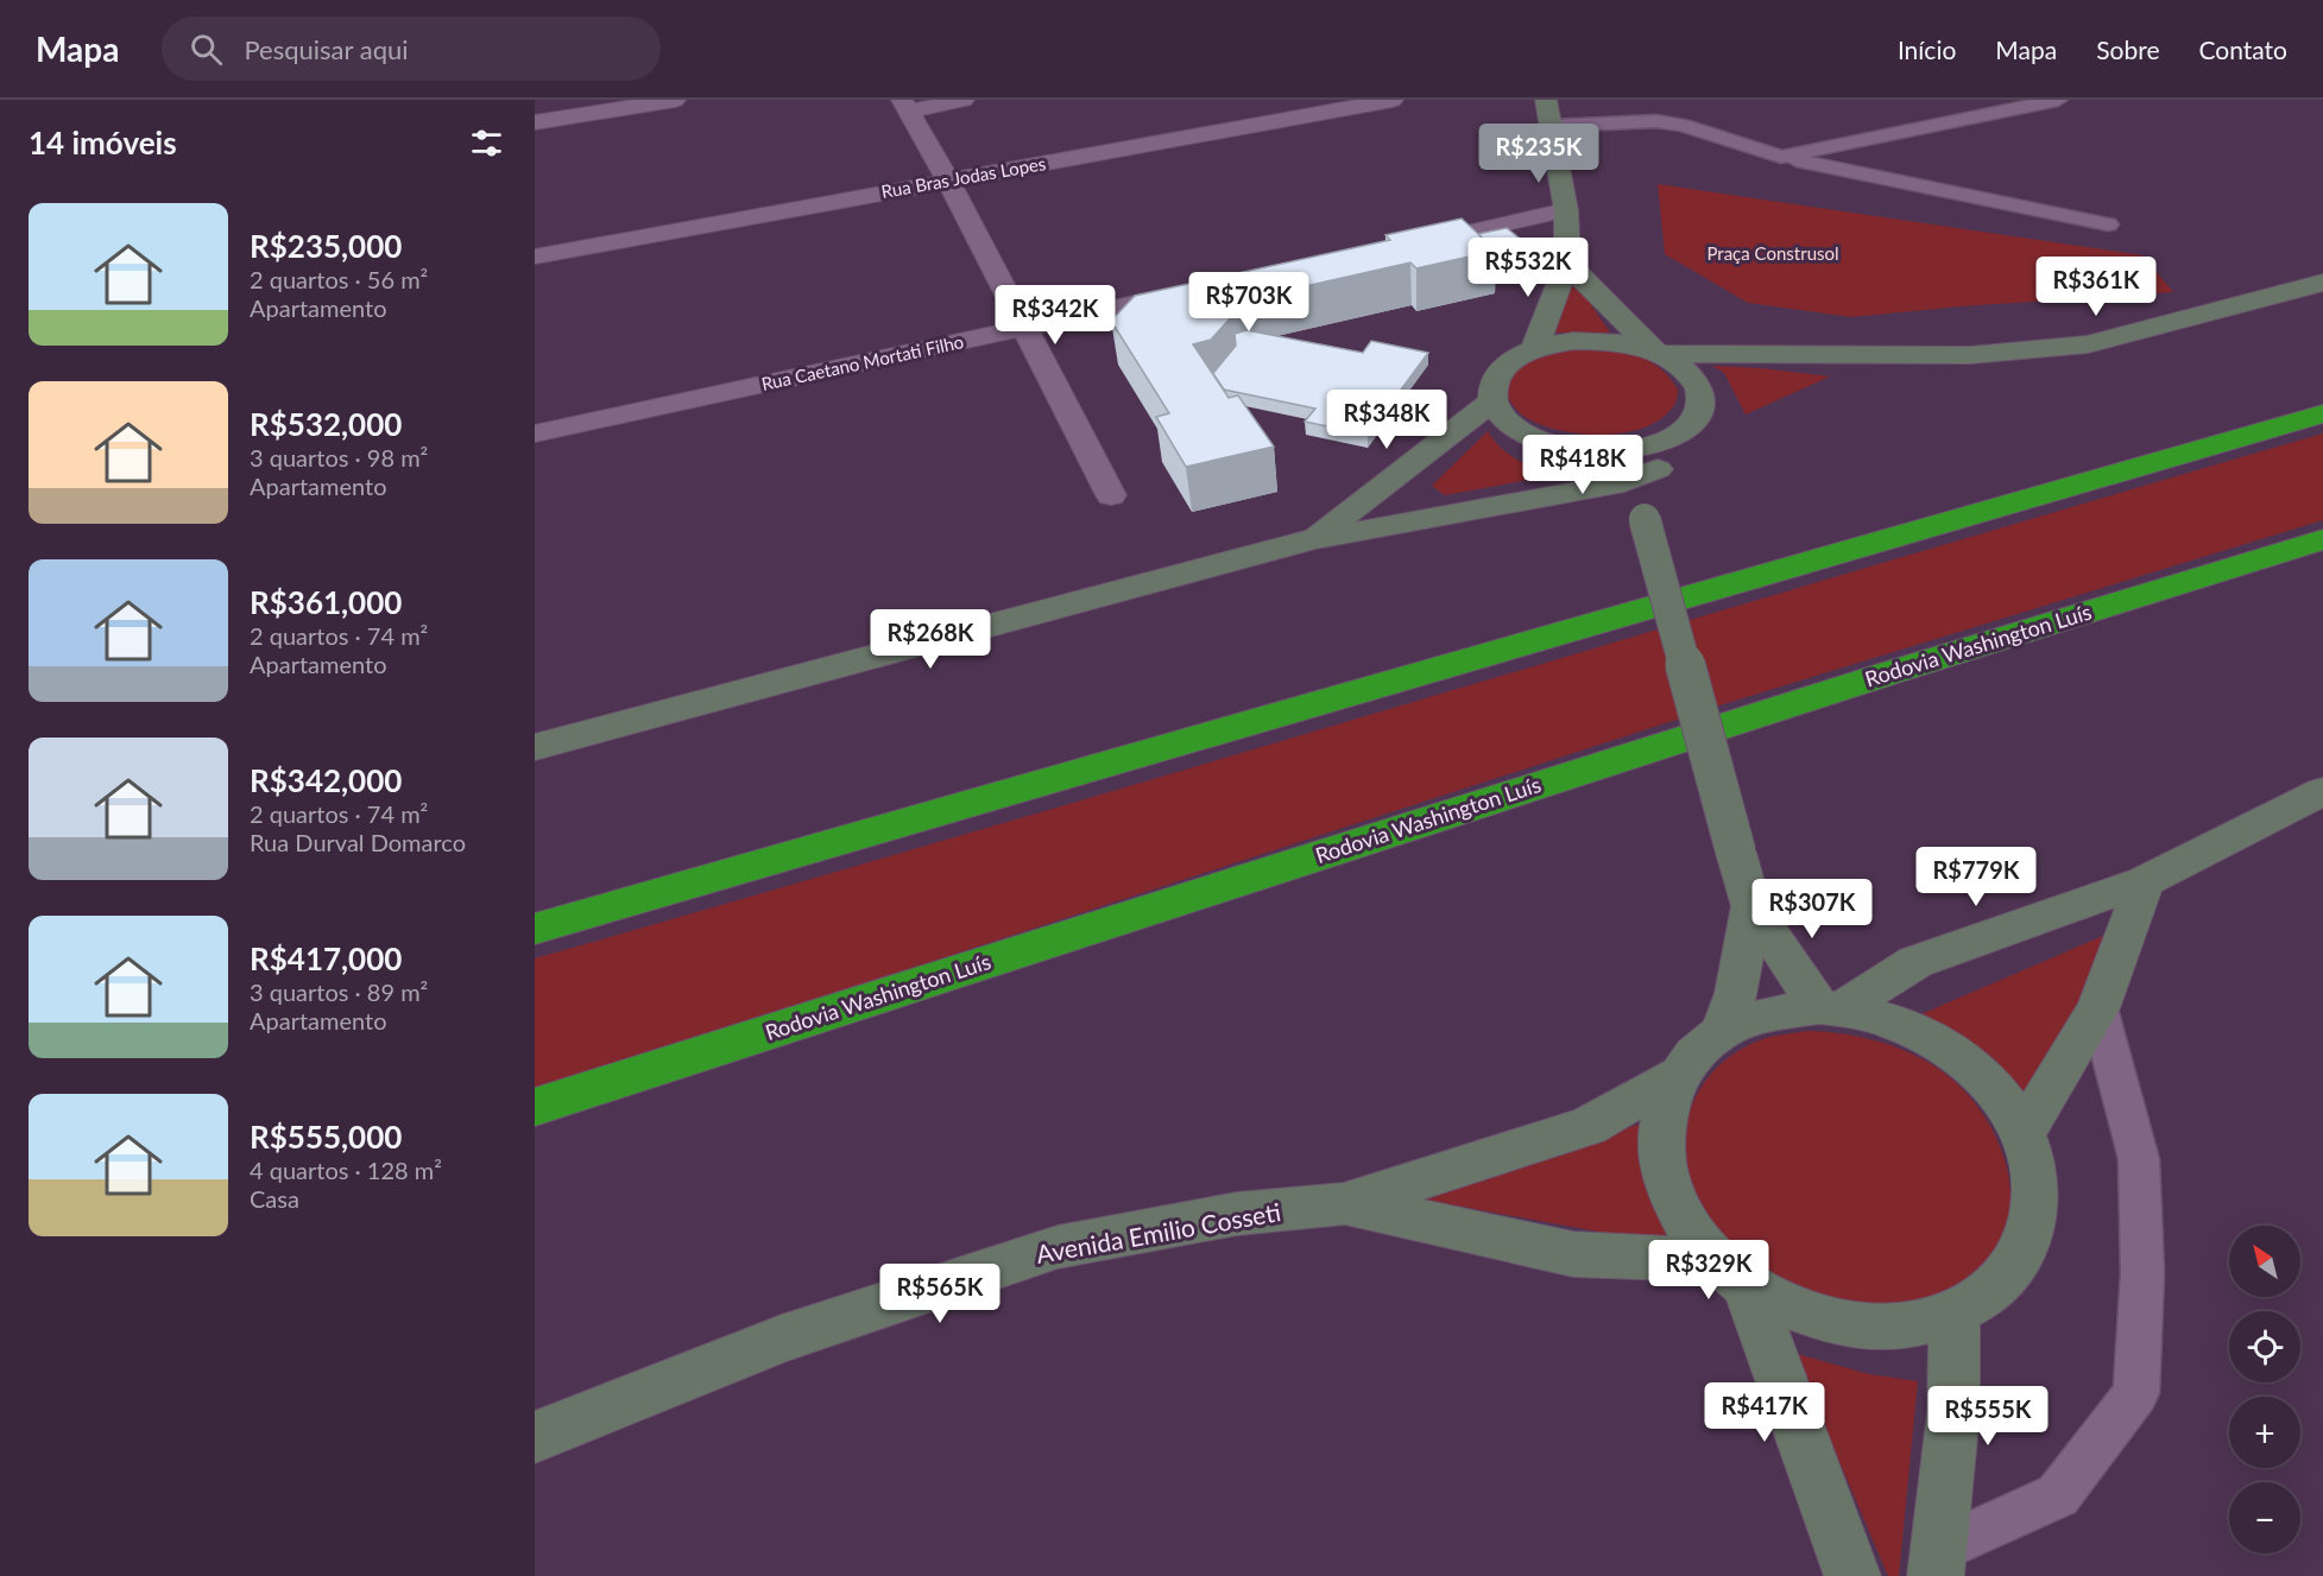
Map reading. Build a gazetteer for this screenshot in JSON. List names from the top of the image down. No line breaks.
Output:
{"streets":{"highway":["Rodovia Washington Luís"],"main road":["Avenida Emilio Cosseti"],"street":["Rua Bras Jodas Lopes","Rua Caetano Mortati Filho"]},"parks":["Praça Construsol"],"north":"top left","page":{"header":"Mapa","search":"Pesquisar aqui","nav":["Início","Mapa","Sobre","Contato"],"heading":"14 imóveis","price":["R$235K","R$532K","R$361K","R$703K","R$342K","R$348K","R$418K","R$268K","R$779K","R$307K","R$329K","R$565K","R$417K","R$555K"],"list":[{"name":"R$235,000","note":"2 quartos · 56 m² · Apartamento"},{"name":"R$532,000","note":"3 quartos · 98 m² · Apartamento"},{"name":"R$361,000","note":"2 quartos · 74 m² · Apartamento"},{"name":"R$342,000","note":"2 quartos · 74 m² · Rua Durval Domarco"},{"name":"R$417,000","note":"3 quartos · 89 m² · Apartamento"},{"name":"R$555,000","note":"4 quartos · 128 m² · Casa"}],"map_buttons":["+","−"]}}
